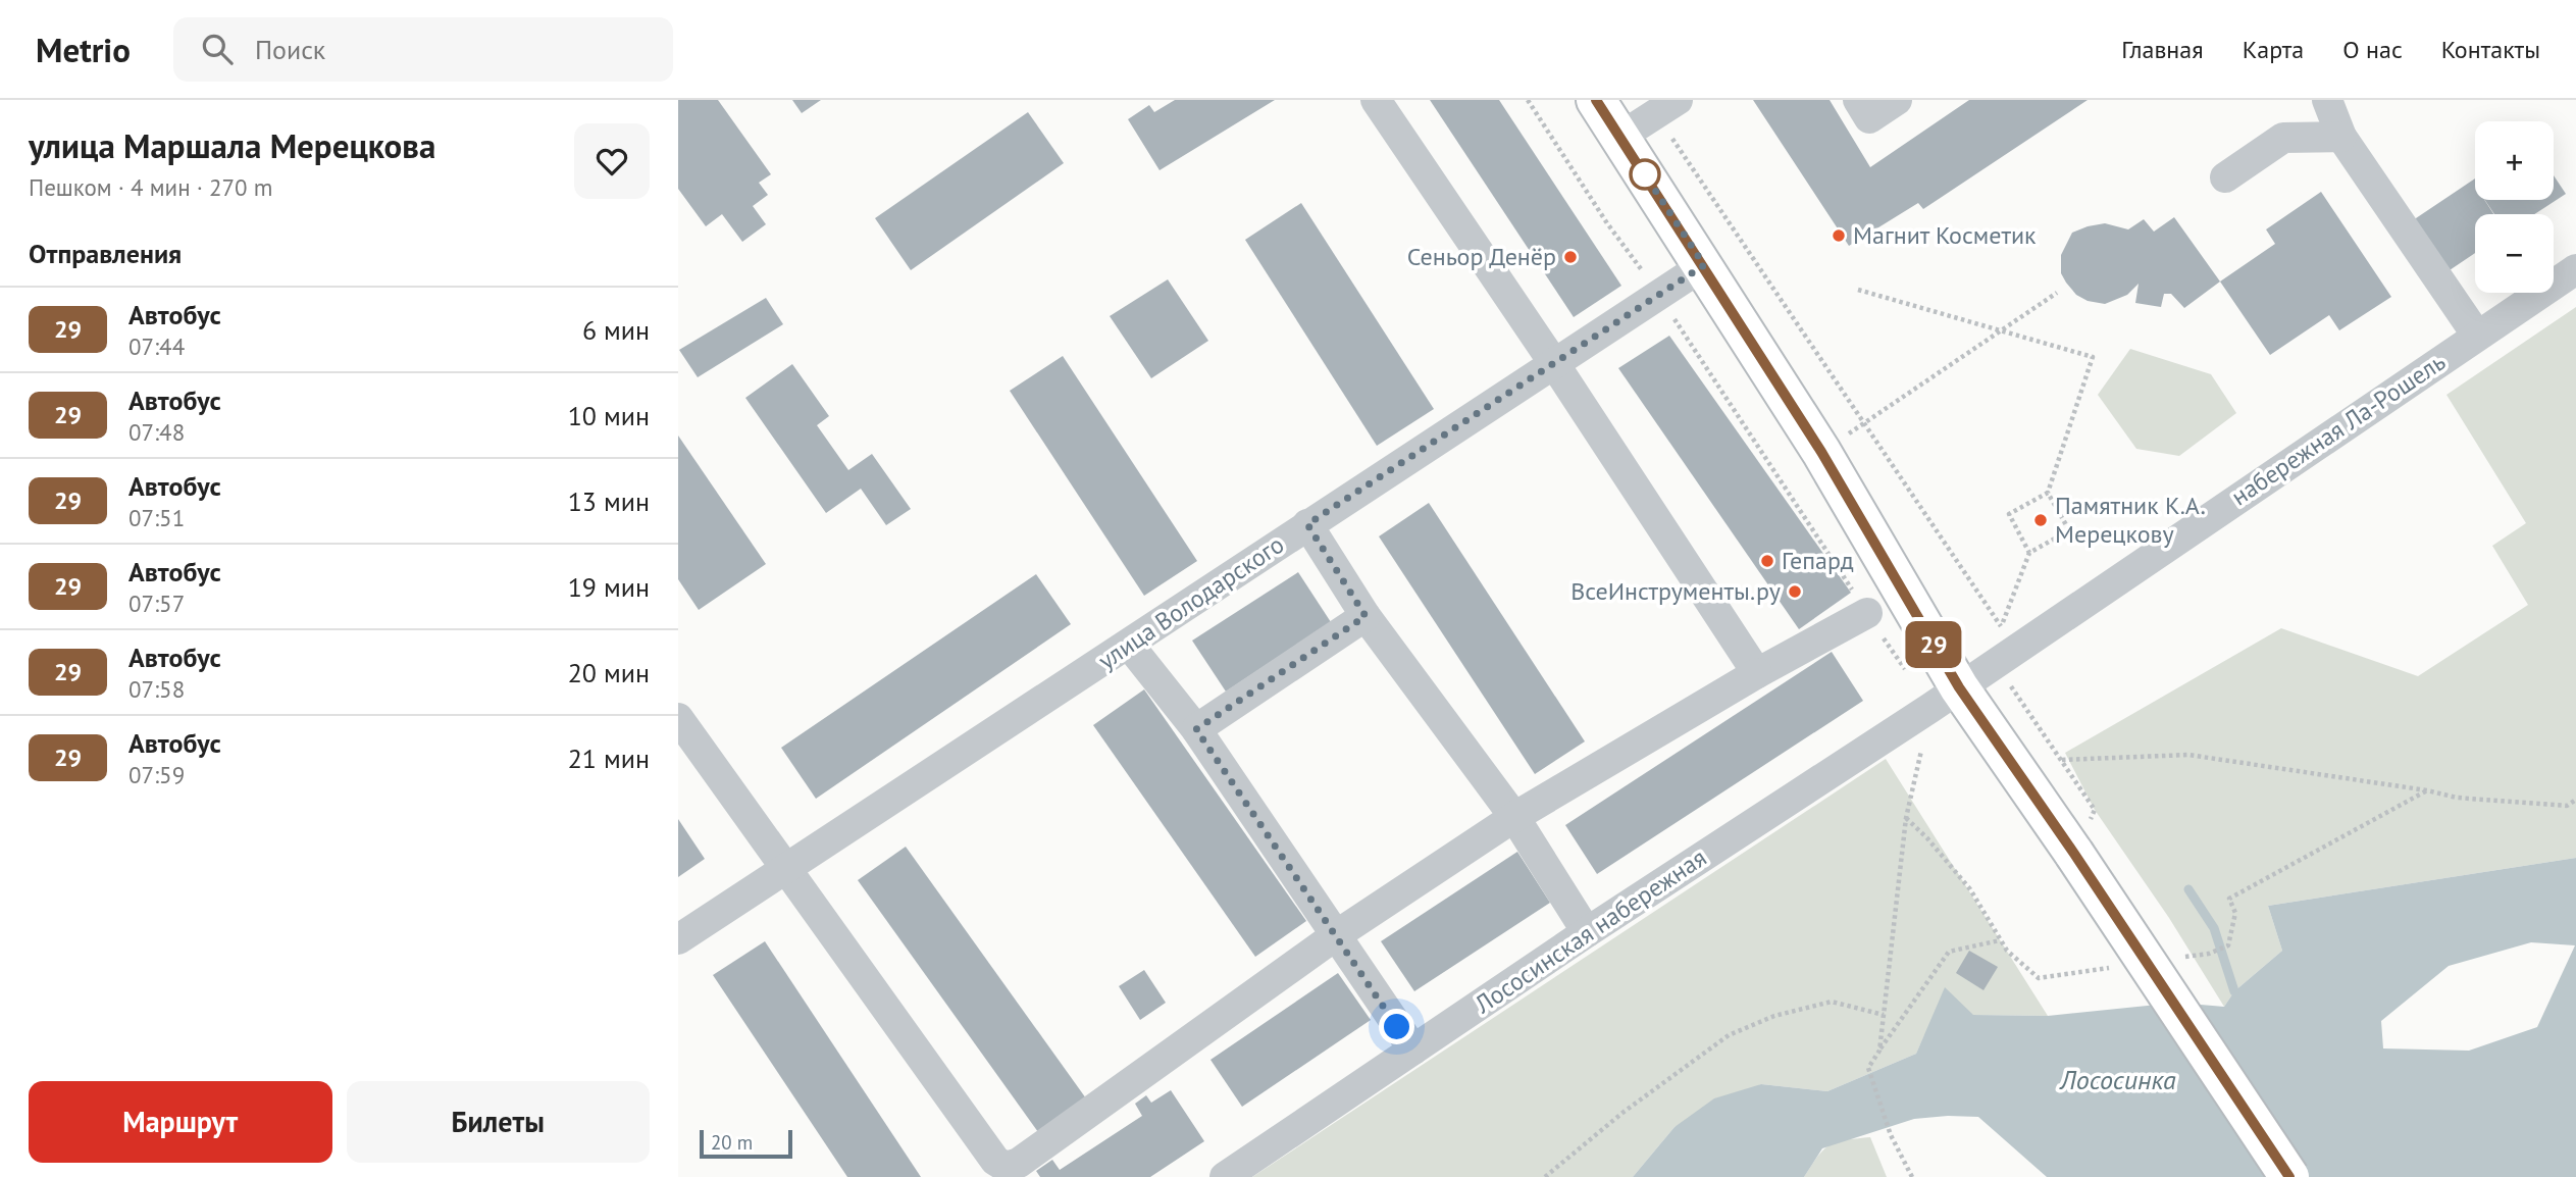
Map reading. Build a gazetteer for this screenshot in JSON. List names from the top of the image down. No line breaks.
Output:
{"streets":{"street":["набережная Ла-Рошель","улица Володарского","Лососинская набережная"]},"crossings":[["набережная Ла-Рошель","Лососинская набережная"]],"water":["Лососинка"],"places":["Магнит Косметик","Сеньор Денёр","Памятник К.А. Мерецкову","Гепард","ВсеИнструменты.ру"],"lines":["bus line 29"],"scale_bar":"20 m","page":{"header":"Metrio","search":"Поиск","nav":["Главная","Карта","О нас","Контакты"],"heading":[["улица Маршала Мерецкова","Пешком · 4 мин · 270 m"],"Отправления"],"on_map":"29","map_buttons":["+","−"],"list":[{"mark":"29","name":"Автобус","note":"07:44","value":"6 мин"},{"mark":"29","name":"Автобус","note":"07:48","value":"10 мин"},{"mark":"29","name":"Автобус","note":"07:51","value":"13 мин"},{"mark":"29","name":"Автобус","note":"07:57","value":"19 мин"},{"mark":"29","name":"Автобус","note":"07:58","value":"20 мин"},{"mark":"29","name":"Автобус","note":"07:59","value":"21 мин"}],"buttons":["Маршрут","Билеты"],"scale":"20 m"}}
